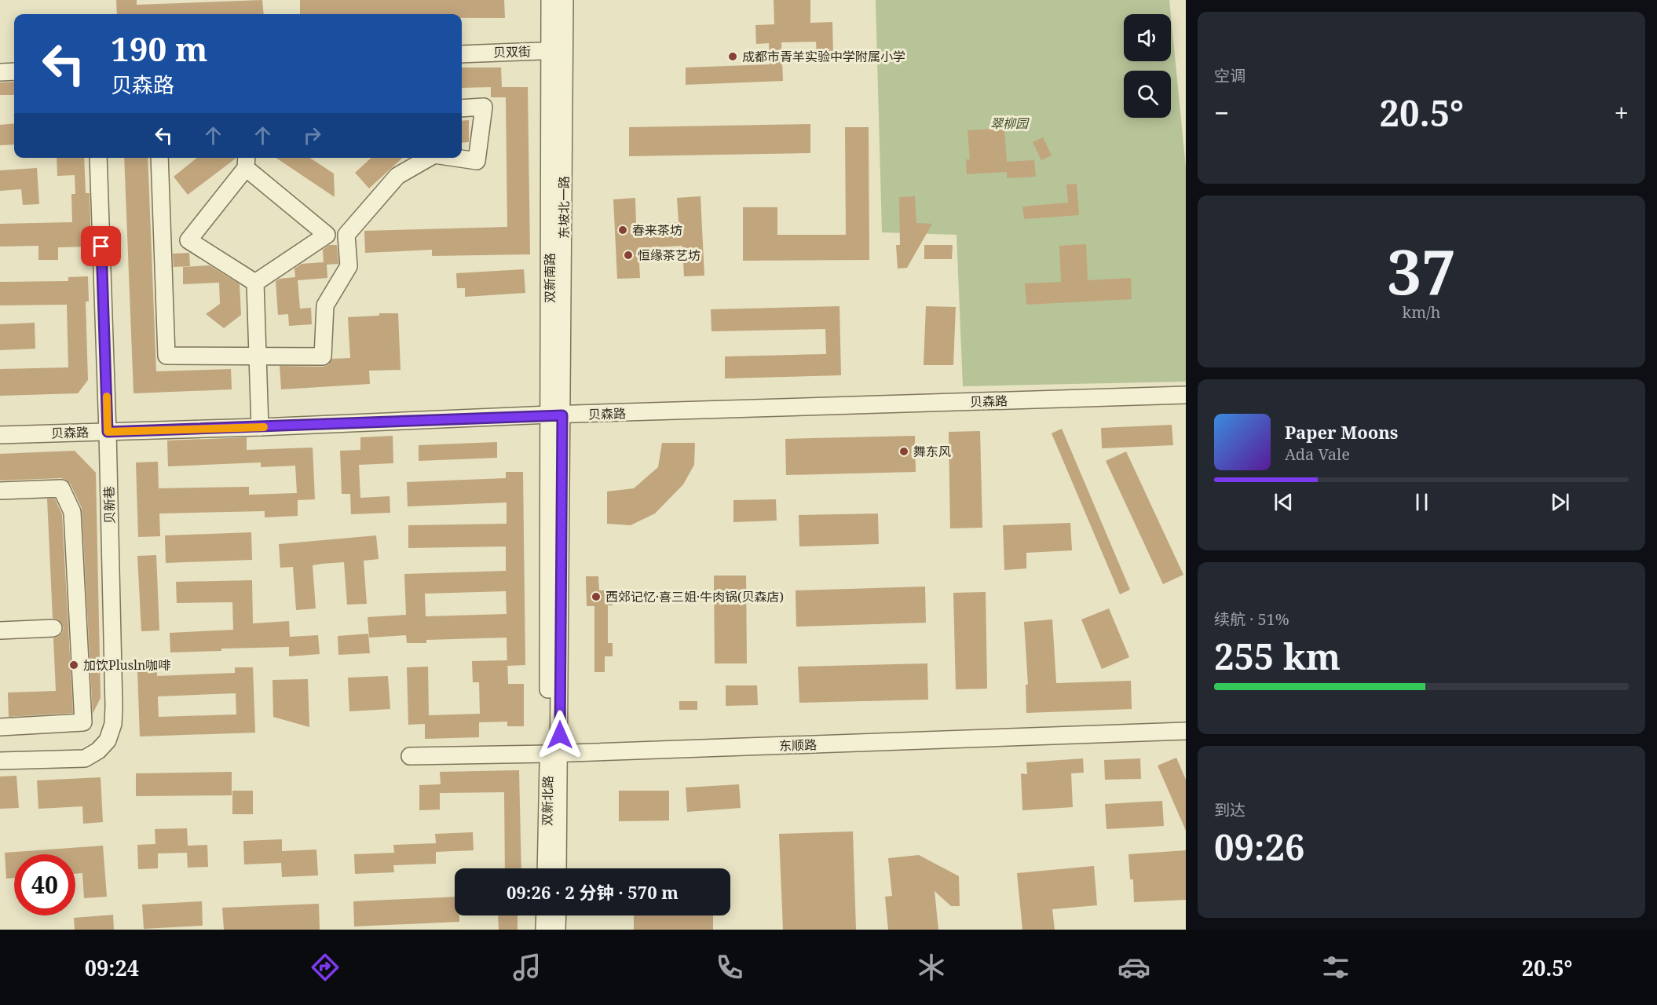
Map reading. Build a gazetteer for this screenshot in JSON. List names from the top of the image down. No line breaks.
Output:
{"streets":{"street":["贝双街","双新南路","贝森路","贝新巷","东顺路","双新北路"]},"crossings":[["贝双街","双新南路"],["双新南路","贝森路"],["双新南路","双新北路"],["贝森路","贝新巷"],["贝森路","双新北路"],["东顺路","双新北路"]],"parks":["翠柳园"],"places":["成都市青羊实验中学附属小学","春来茶坊","恒缘茶艺坊","舞东风","西郊记忆·喜三姐·牛肉锅(贝森店)","加饮Plusln咖啡"],"page":{"tile":["空调",["37","km/h"],["续航 · 51%","255 km"],["到达","09:26"]],"turn":["190 m","贝森路"],"heat":["−","20.5°","+"],"song":["Paper Moons","Ada Vale"],"limit":"40","trip":"09:26 · 2 分钟 · 570 m","tabs":["09:24","20.5°"]}}
